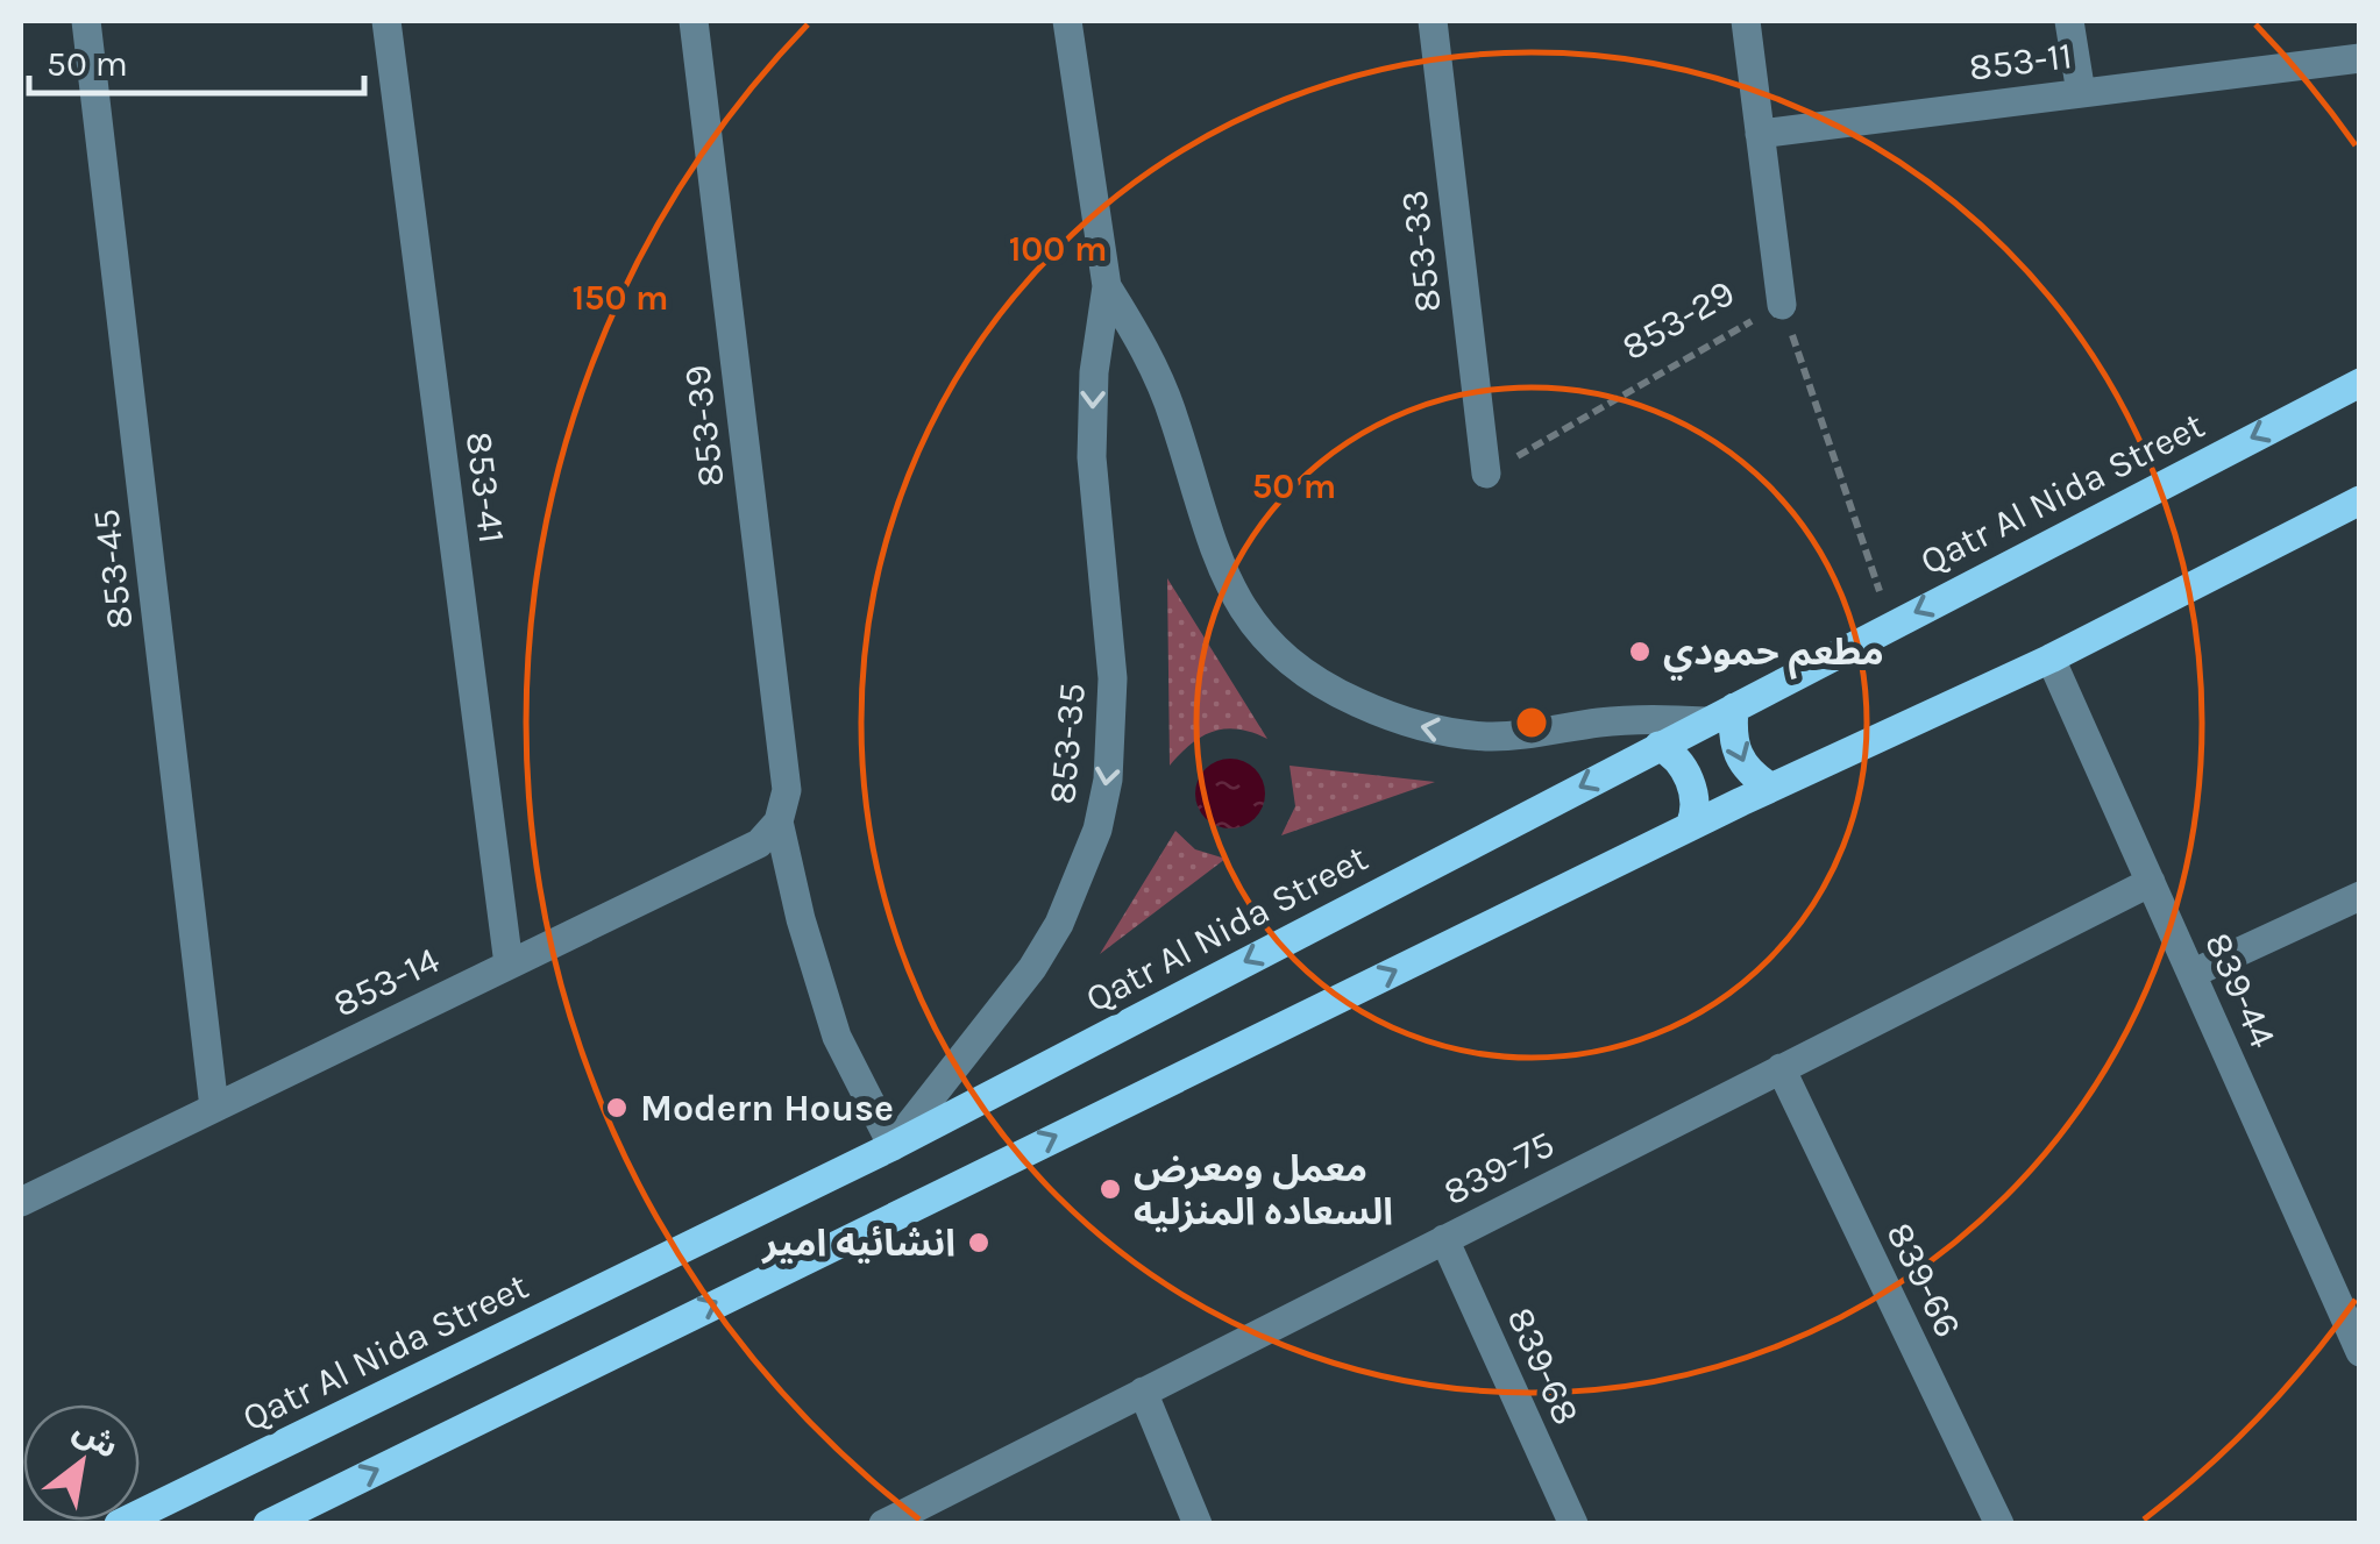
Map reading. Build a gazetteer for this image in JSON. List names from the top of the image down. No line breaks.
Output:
{"streets":{"main road":["Qatr Al Nida Street"],"street":["853-11","853-33","853-29","853-39","853-41","853-45","853-35","853-14","839-44","839-75","839-66","839-68"]},"crossings":[["853-11","853-29"],["853-33","853-29"],["853-39","Qatr Al Nida Street"],["853-39","853-35"],["853-39","853-14"],["853-41","853-14"],["Qatr Al Nida Street","853-35"],["853-45","853-14"],["839-44","839-75"],["839-75","839-66"],["839-75","839-68"]],"places":["مطعم حمودي","Modern House","معمل ومعرض السعاده المنزليه","انشائيه امير"],"scale_bar":"50 m","north":"top right","rings":["100 m","150 m","50 m"]}
